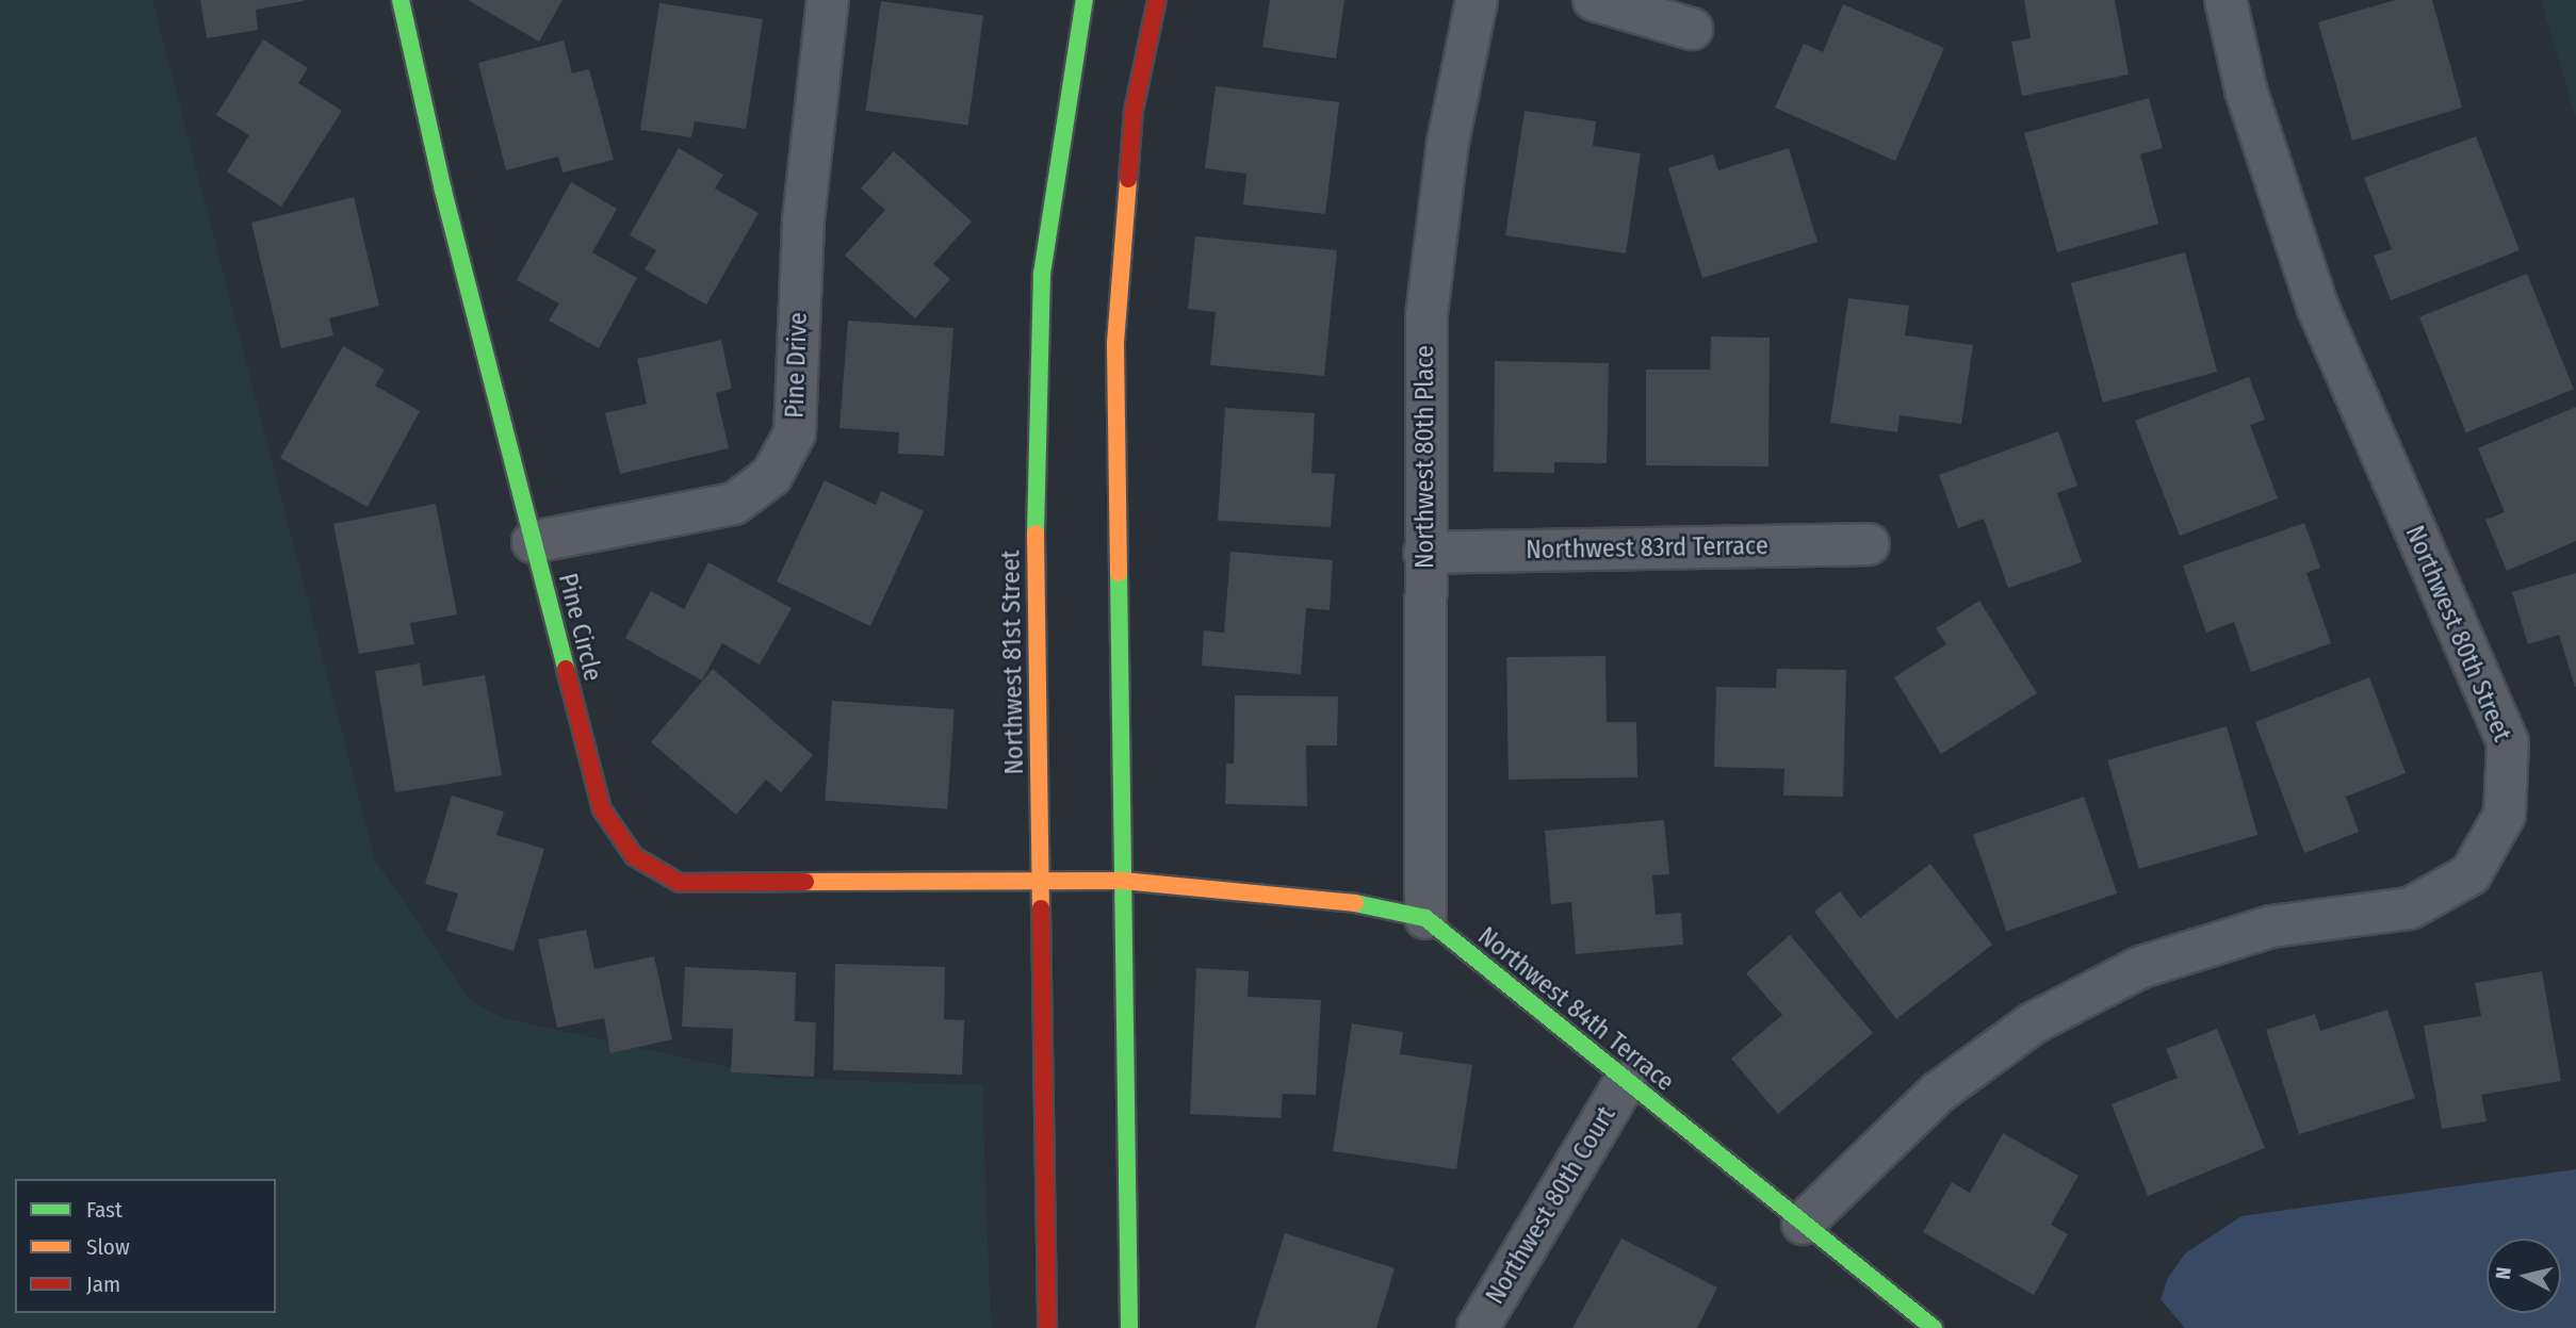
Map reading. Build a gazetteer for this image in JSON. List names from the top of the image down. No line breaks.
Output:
{"streets":{"street":["Pine Drive","Northwest 80th Place","Northwest 83rd Terrace","Pine Circle","Northwest 80th Street","Northwest 81st Street","Northwest 84th Terrace","Northwest 80th Court"]},"crossings":[["Pine Drive","Pine Circle"],["Northwest 80th Place","Northwest 83rd Terrace"],["Northwest 80th Place","Northwest 84th Terrace"],["Pine Circle","Northwest 81st Street"],["Pine Circle","Northwest 84th Terrace"],["Northwest 80th Street","Northwest 84th Terrace"],["Northwest 84th Terrace","Northwest 80th Court"]],"legend":["Fast","Slow","Jam"],"north":"left"}
